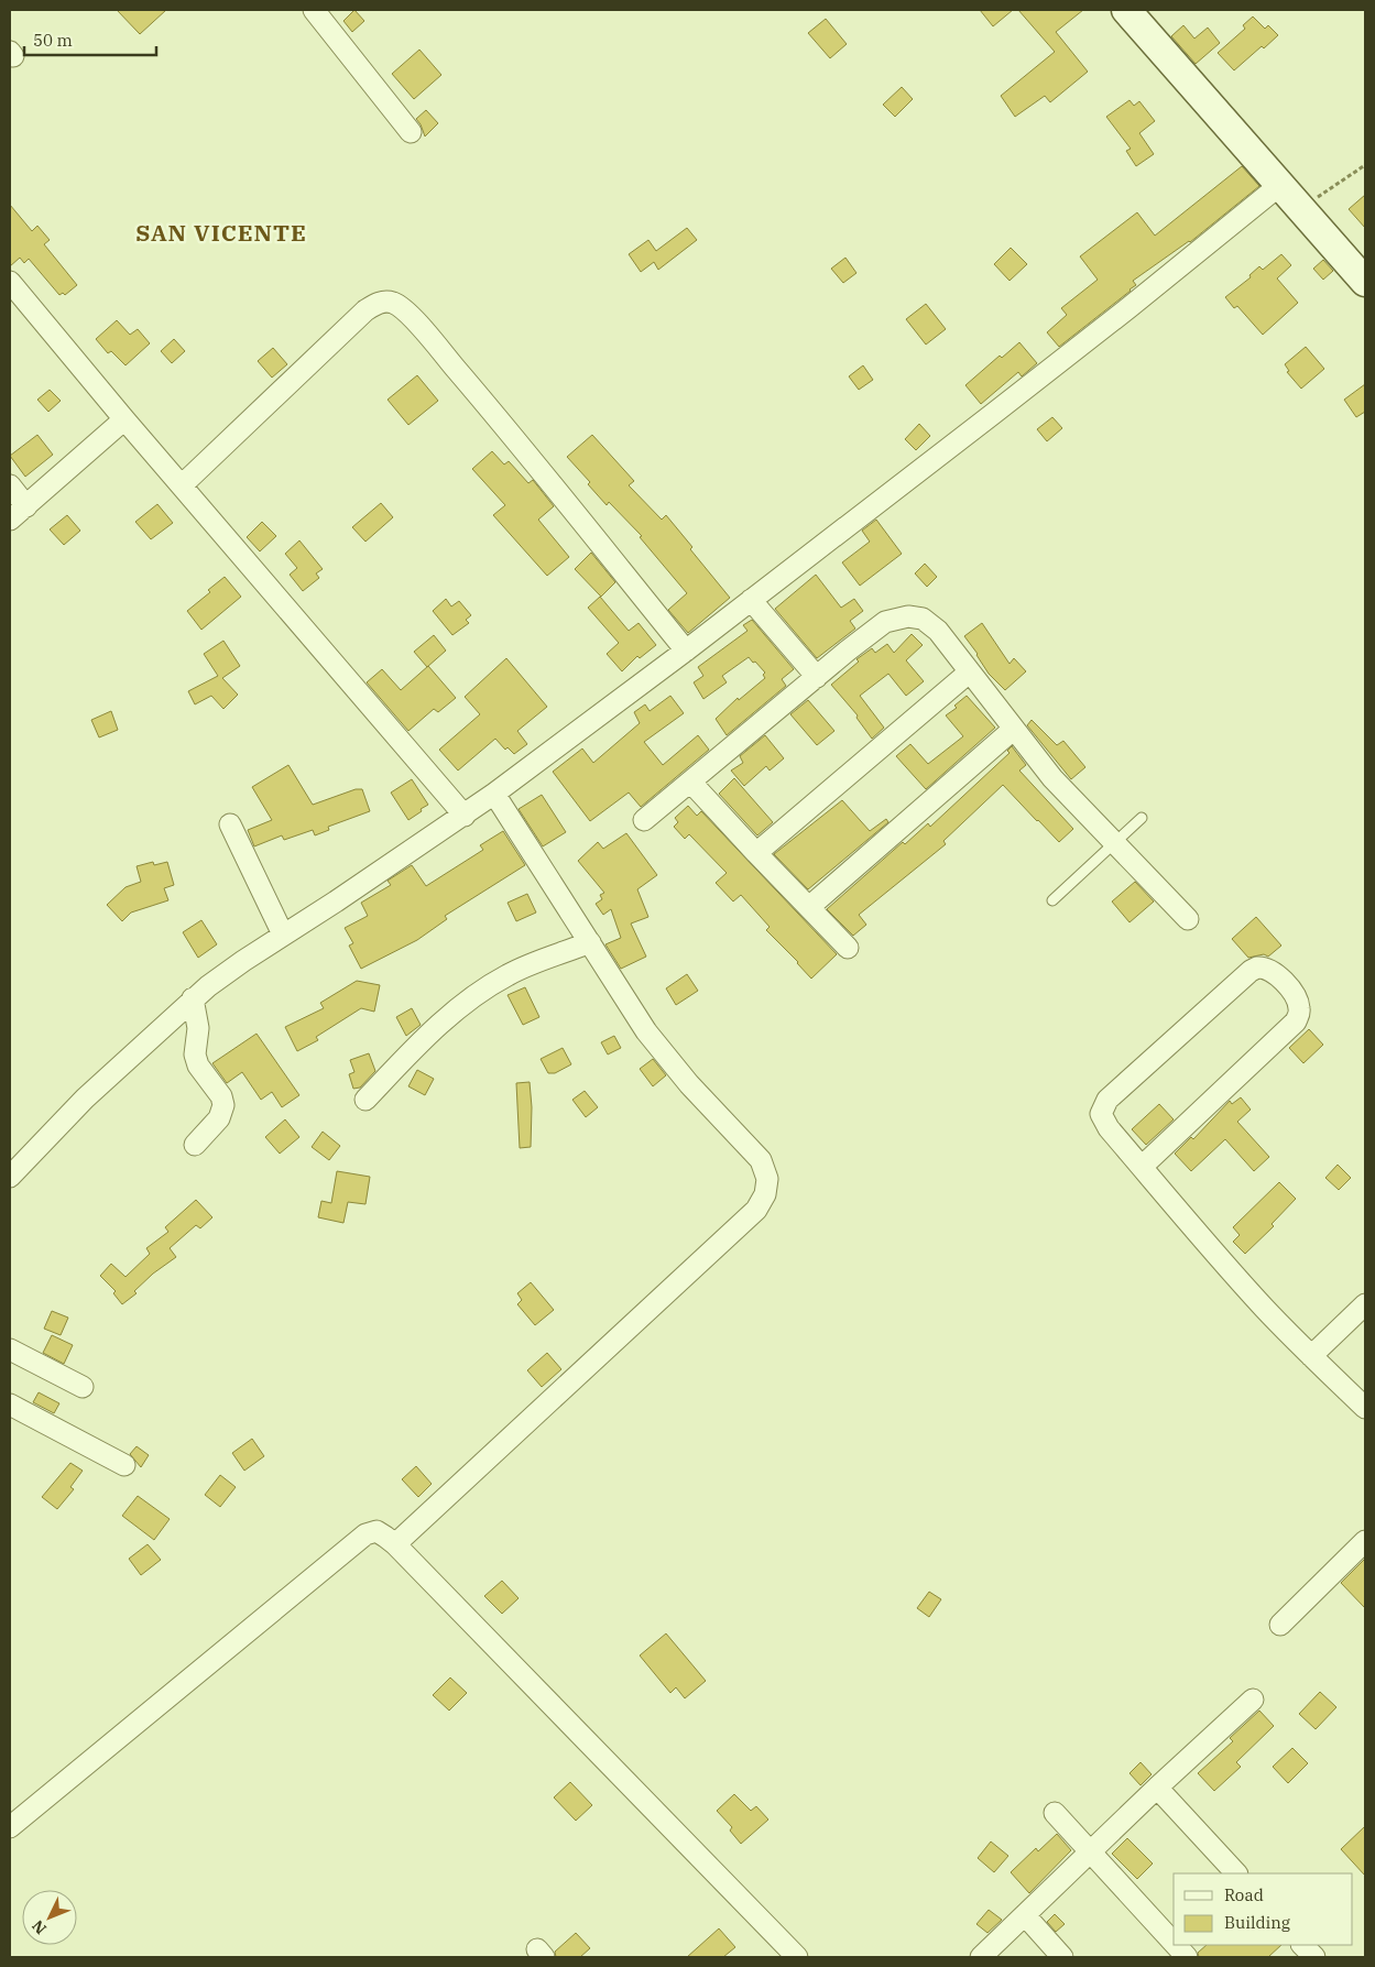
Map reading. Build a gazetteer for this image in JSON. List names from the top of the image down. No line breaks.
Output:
{"districts":["SAN VICENTE"],"legend":["Road","Building"],"scale_bar":"50 m","north":"bottom left"}
